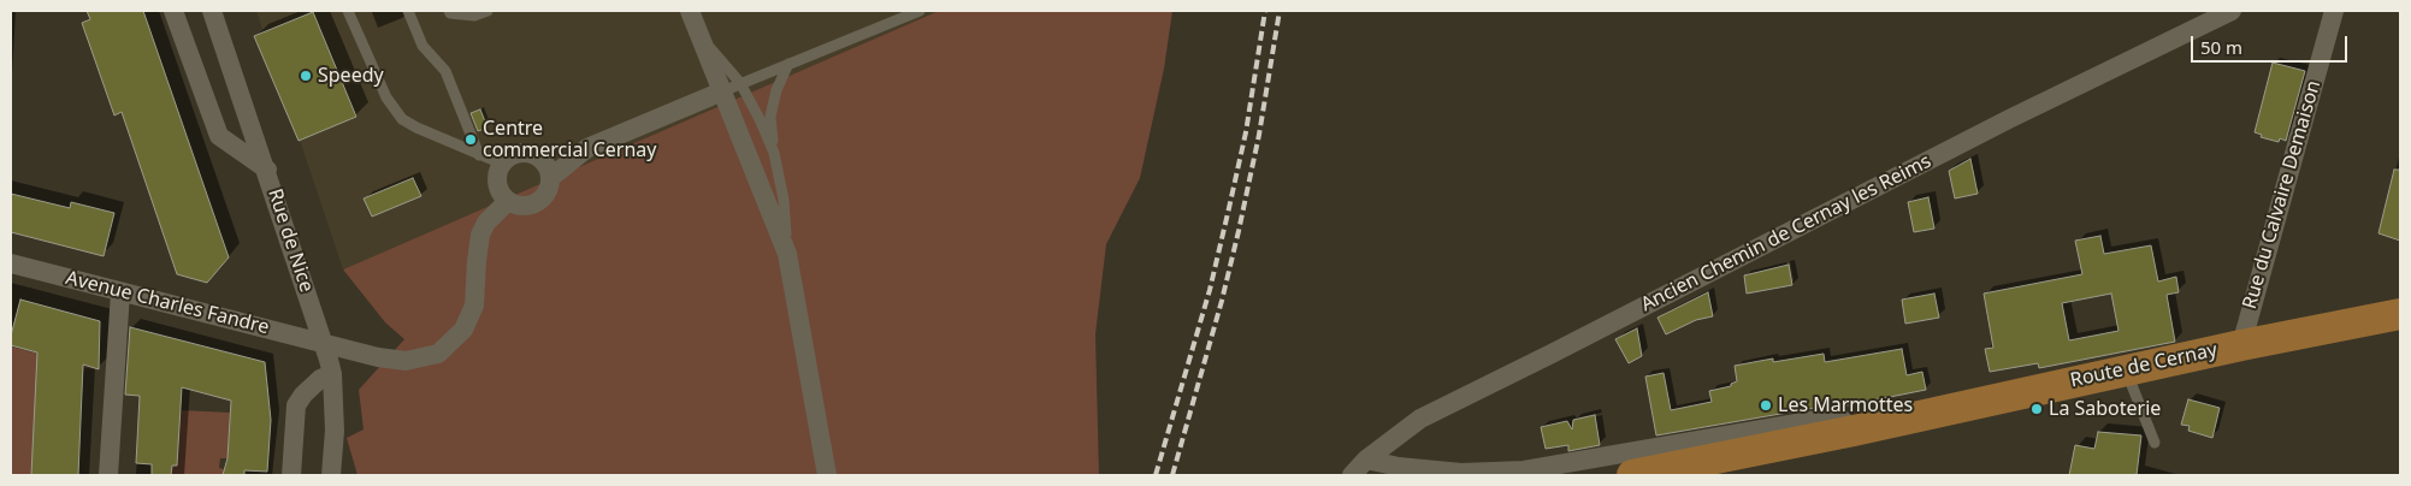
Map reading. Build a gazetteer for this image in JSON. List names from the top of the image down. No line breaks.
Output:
{"streets":{"main road":["Route de Cernay"],"street":["Rue du Calvaire Demaison","Ancien Chemin de Cernay les Reims","Rue de Nice","Avenue Charles Fandre"]},"crossings":[["Rue du Calvaire Demaison","Route de Cernay"],["Rue de Nice","Avenue Charles Fandre"]],"places":["Speedy","Centre commercial Cernay","Les Marmottes","La Saboterie"],"scale_bar":"50 m"}
